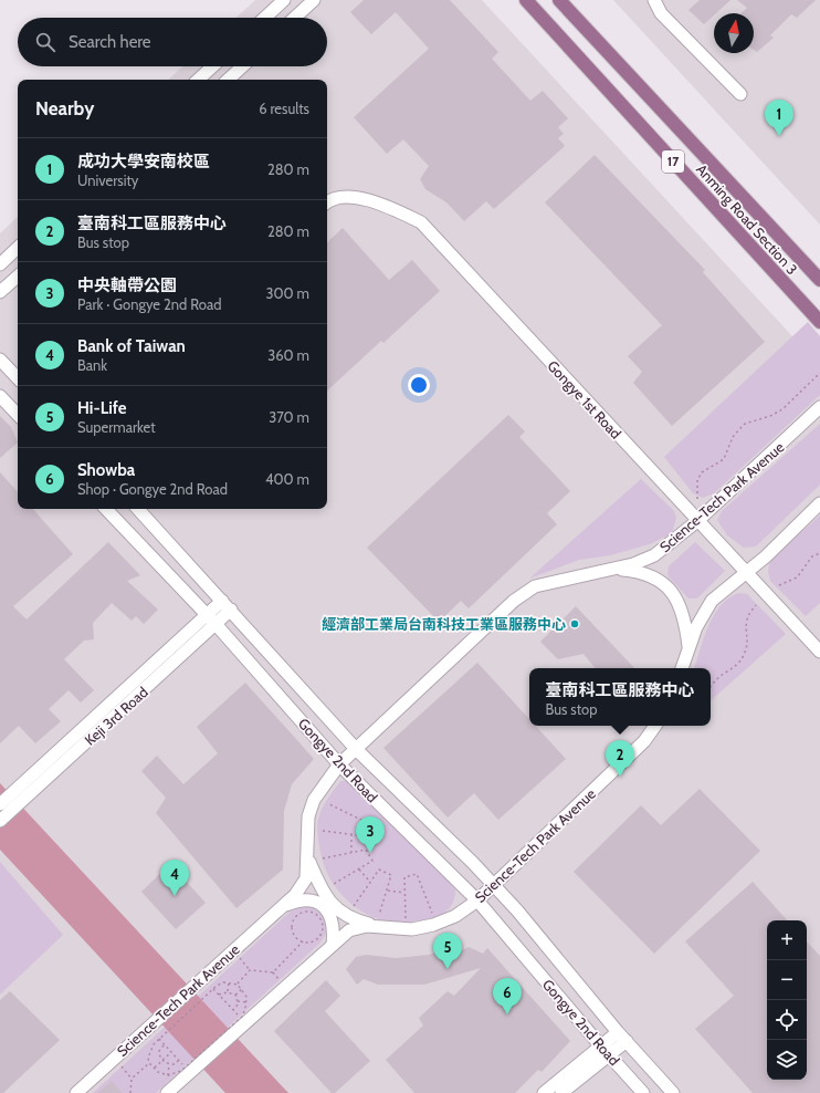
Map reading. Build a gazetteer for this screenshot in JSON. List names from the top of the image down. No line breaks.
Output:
{"streets":{"main road":["17","Anming Road Section 3"],"street":["Gongye 1st Road","Science-Tech Park Avenue","Keji 3rd Road","Gongye 2nd Road"]},"crossings":[["Gongye 1st Road","Science-Tech Park Avenue"],["Science-Tech Park Avenue","Gongye 2nd Road"],["Keji 3rd Road","Gongye 2nd Road"]],"places":["經濟部工業局台南科技工業區服務中心"],"north":"top","page":{"search":"Search here","heading":["Nearby","6 results"],"pins":["1","2","3","4","5","6"],"list":[{"mark":"1","name":"成功大學安南校區","note":"University","value":"280 m"},{"mark":"2","name":"臺南科工區服務中心","note":"Bus stop","value":"280 m"},{"mark":"3","name":"中央軸帶公園","note":"Park · Gongye 2nd Road","value":"300 m"},{"mark":"4","name":"Bank of Taiwan","note":"Bank","value":"360 m"},{"mark":"5","name":"Hi-Life","note":"Supermarket","value":"370 m"},{"mark":"6","name":"Showba","note":"Shop · Gongye 2nd Road","value":"400 m"}],"popup":["臺南科工區服務中心","Bus stop"],"map_buttons":["+","−"]}}
